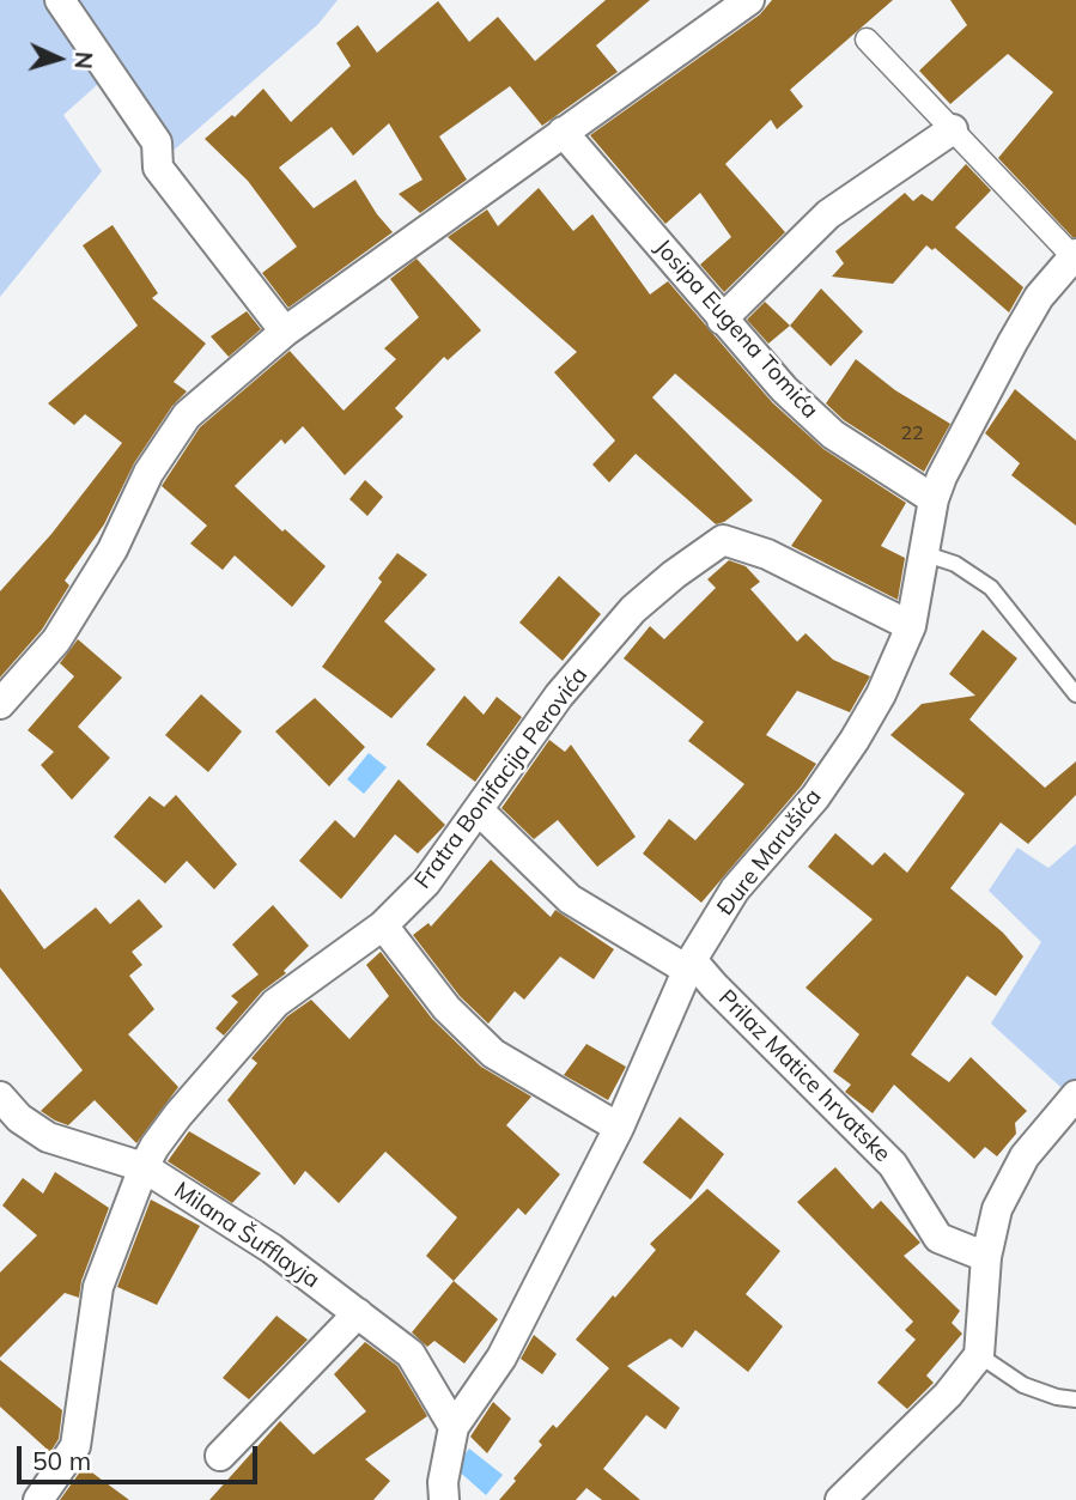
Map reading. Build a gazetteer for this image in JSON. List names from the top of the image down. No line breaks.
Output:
{"streets":{"street":["Josipa Eugena Tomića","Fratra Bonifacija Perovića","Đure Marušića","Prilaz Matice hrvatske","Milana Šufflayja"]},"crossings":[["Josipa Eugena Tomića","Đure Marušića"],["Fratra Bonifacija Perovića","Đure Marušića"],["Fratra Bonifacija Perovića","Prilaz Matice hrvatske"],["Fratra Bonifacija Perovića","Milana Šufflayja"],["Đure Marušića","Prilaz Matice hrvatske"],["Đure Marušića","Milana Šufflayja"]],"house_numbers":["22"],"scale_bar":"50 m","north":"right"}
